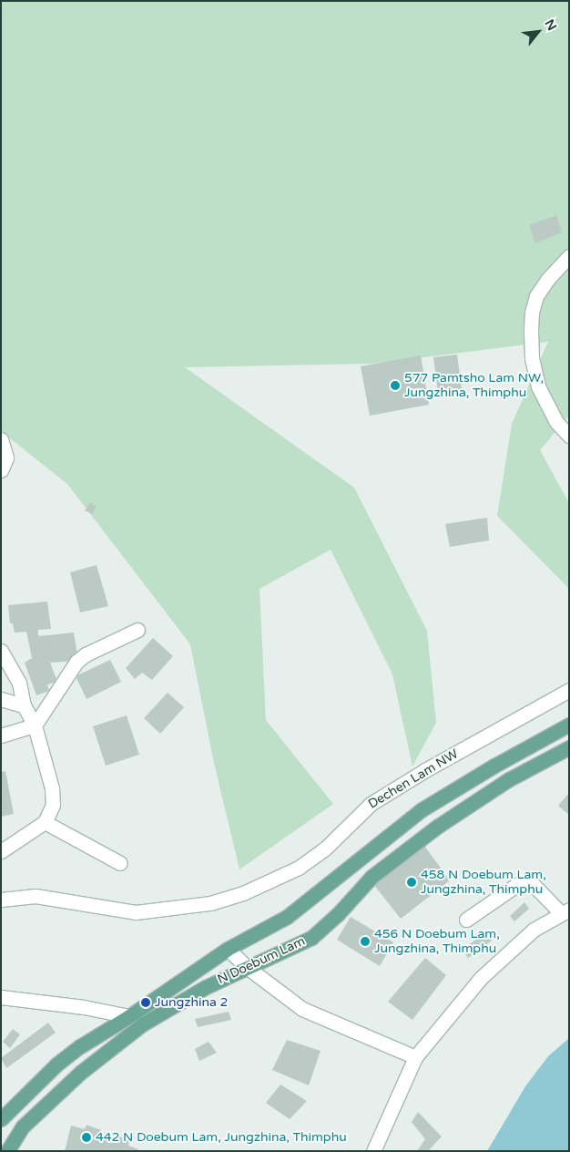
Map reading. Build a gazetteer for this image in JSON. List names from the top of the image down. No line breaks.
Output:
{"streets":{"main road":["N Doebum Lam"],"street":["Dechen Lam NW"]},"places":["577 Pamtsho Lam NW, Jungzhina, Thimphu","458 N Doebum Lam, Jungzhina, Thimphu","456 N Doebum Lam, Jungzhina, Thimphu","Jungzhina 2","442 N Doebum Lam, Jungzhina, Thimphu"],"north":"top right"}
